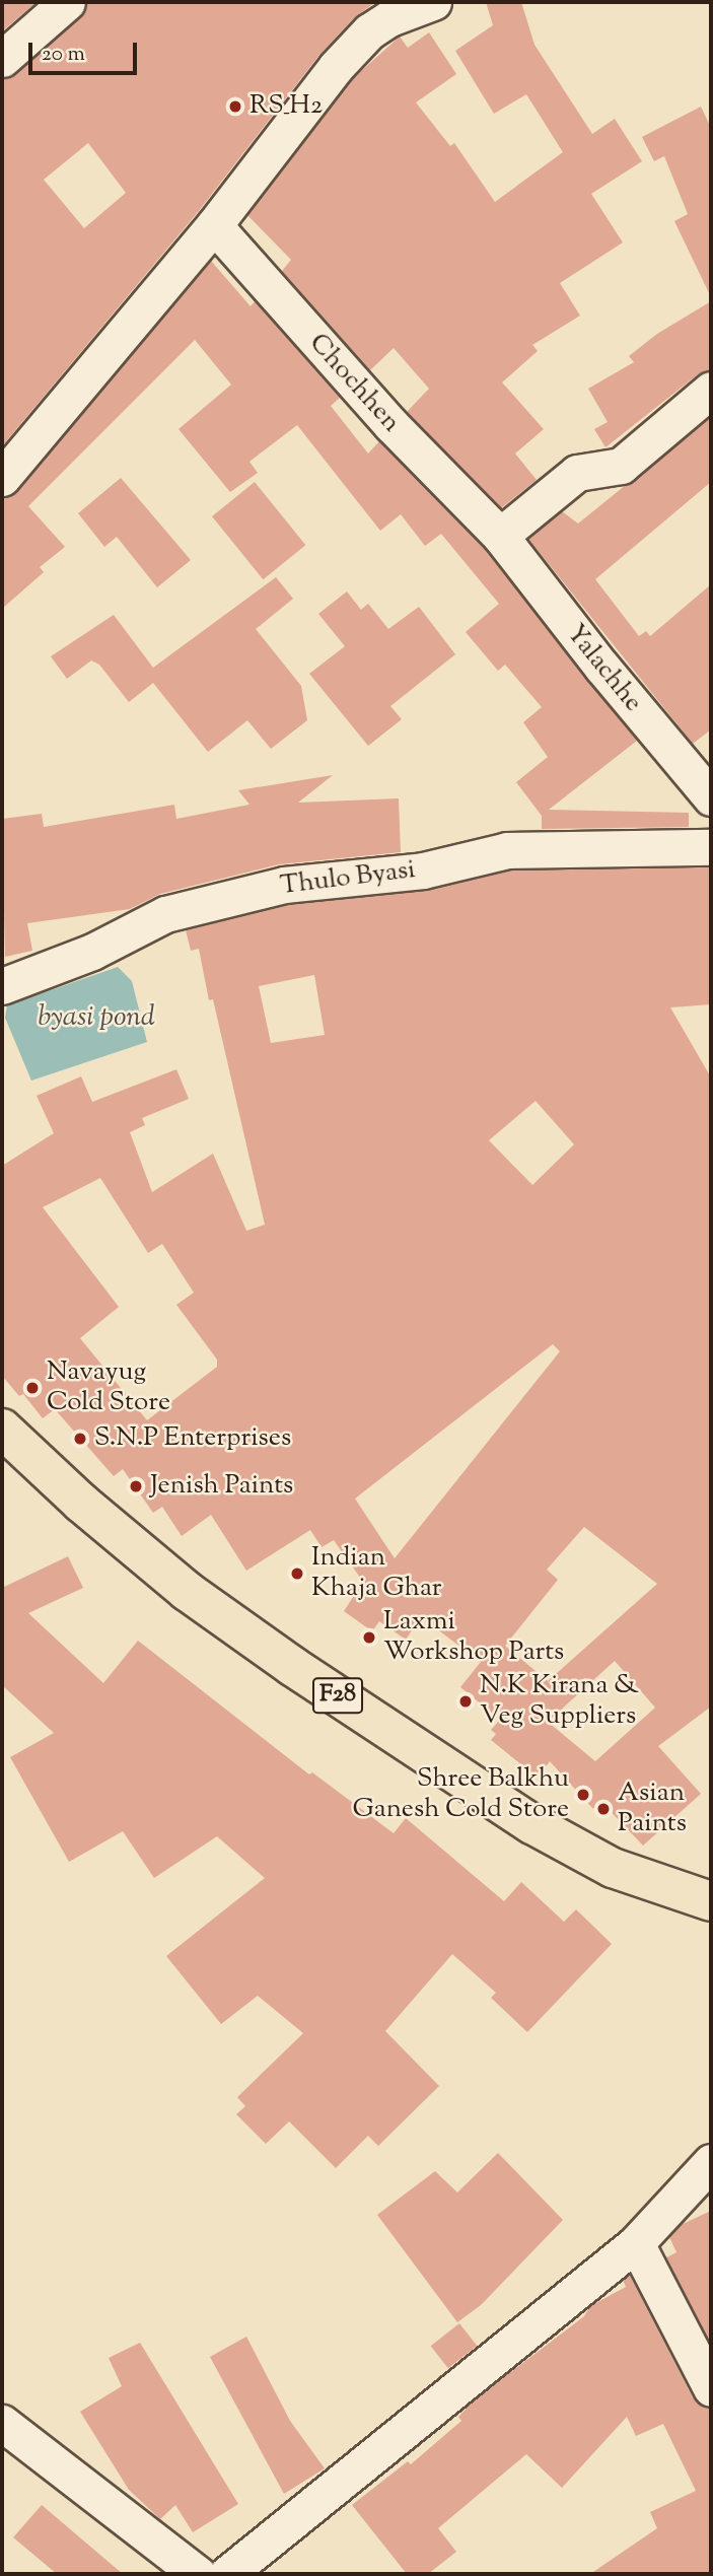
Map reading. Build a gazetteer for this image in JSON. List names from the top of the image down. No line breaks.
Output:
{"streets":{"main road":["F28"],"street":["Chochhen","Yalachhe","Thulo Byasi"]},"crossings":[["Chochhen","Yalachhe"]],"water":["byasi pond"],"places":["RS_H2","Navayug Cold Store","S.N.P Enterprises","Jenish Paints","Indian Khaja Ghar","Laxmi Workshop Parts","N.K Kirana & Veg Suppliers","Shree Balkhu Ganesh Cold Store","Asian Paints"],"scale_bar":"20 m"}
